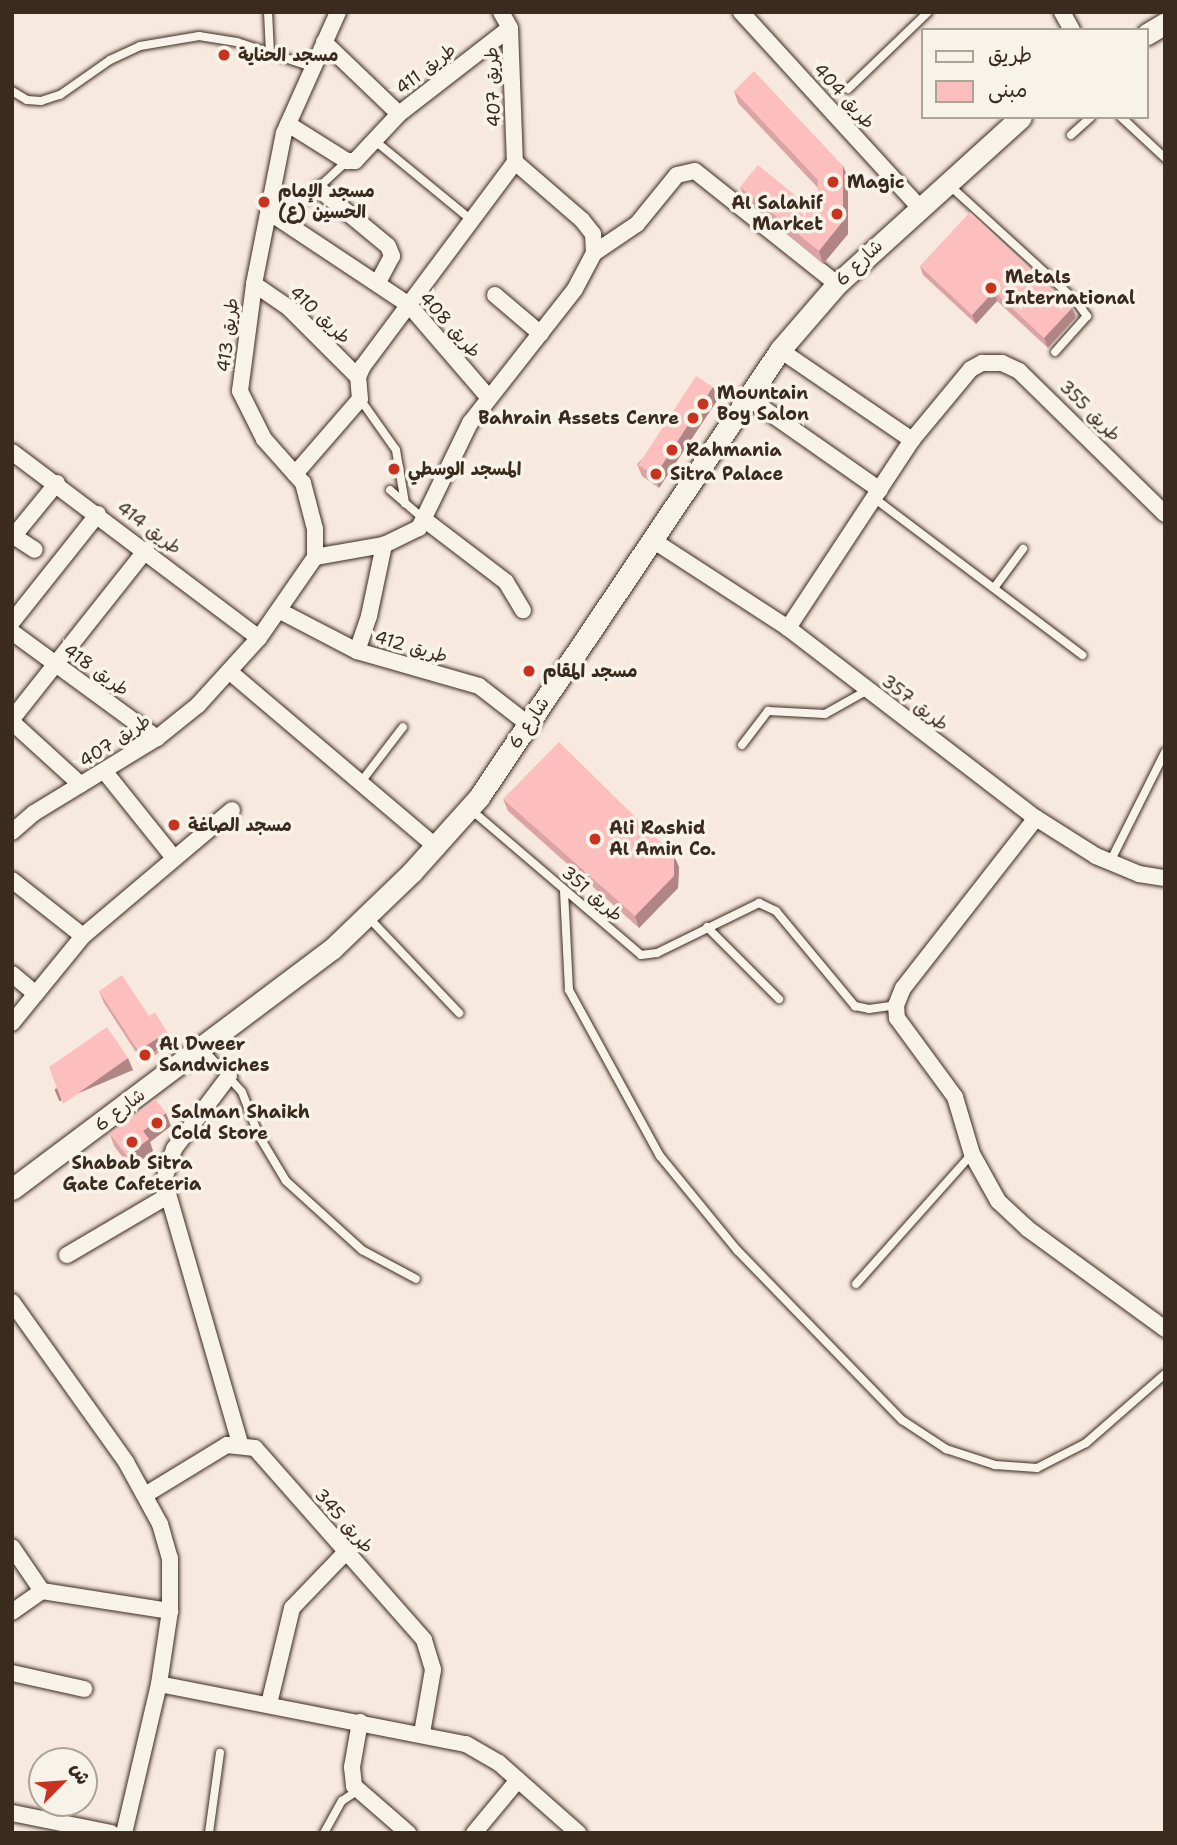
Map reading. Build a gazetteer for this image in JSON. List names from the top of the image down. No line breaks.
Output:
{"streets":{"street":["طريق 411","طريق 407","طريق 404","شارع 6","طريق 410","طريق 408","طريق 413","طريق 355","طريق 414","طريق 412","طريق 418","طريق 357","طريق 345"],"lane":["طريق 351"]},"crossings":[["طريق 411","طريق 407"],["طريق 411","طريق 413"],["طريق 407","طريق 414"],["طريق 407","طريق 418"],["طريق 404","شارع 6"],["شارع 6","طريق 412"],["شارع 6","طريق 357"],["شارع 6","طريق 351"],["طريق 410","طريق 413"],["طريق 408","طريق 413"]],"places":["مسجد الحناية","Magic","مسجد الإمام الحسين (ع)","Al Salahif Market","Metals International","Mountain Boy Salon","Bahrain Assets Cenre","Rahmania","المسجد الوسطي","Sitra Palace","مسجد المقام","مسجد الصاغة","Ali Rashid Al Amin Co.","Al Dweer Sandwiches","Salman Shaikh Cold Store","Shabab Sitra Gate Cafeteria"],"legend":["طريق","مبنى"],"north":"top right"}
